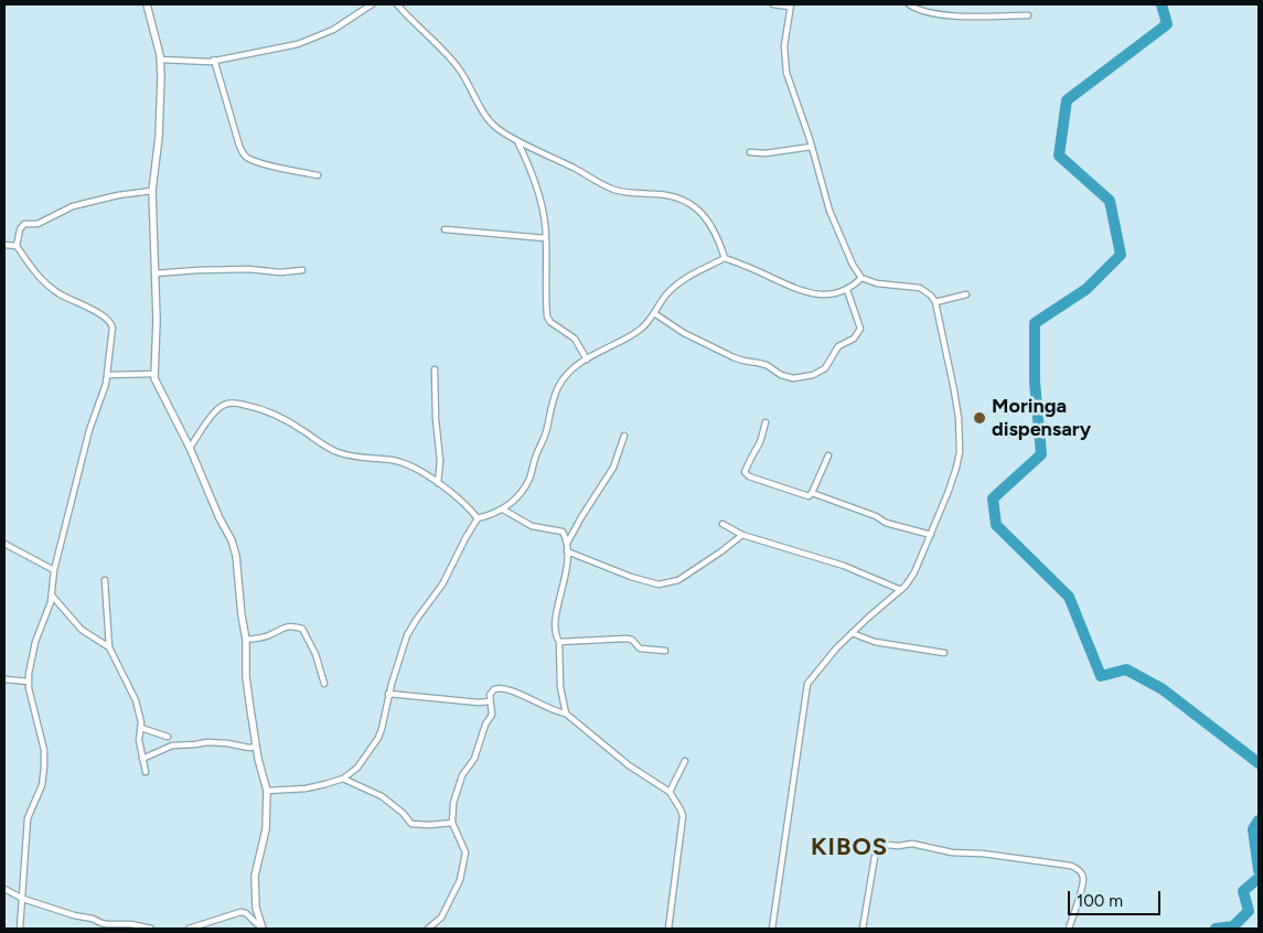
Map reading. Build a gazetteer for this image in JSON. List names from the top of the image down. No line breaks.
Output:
{"districts":["KIBOS"],"places":["Moringa dispensary"],"scale_bar":"100 m"}
